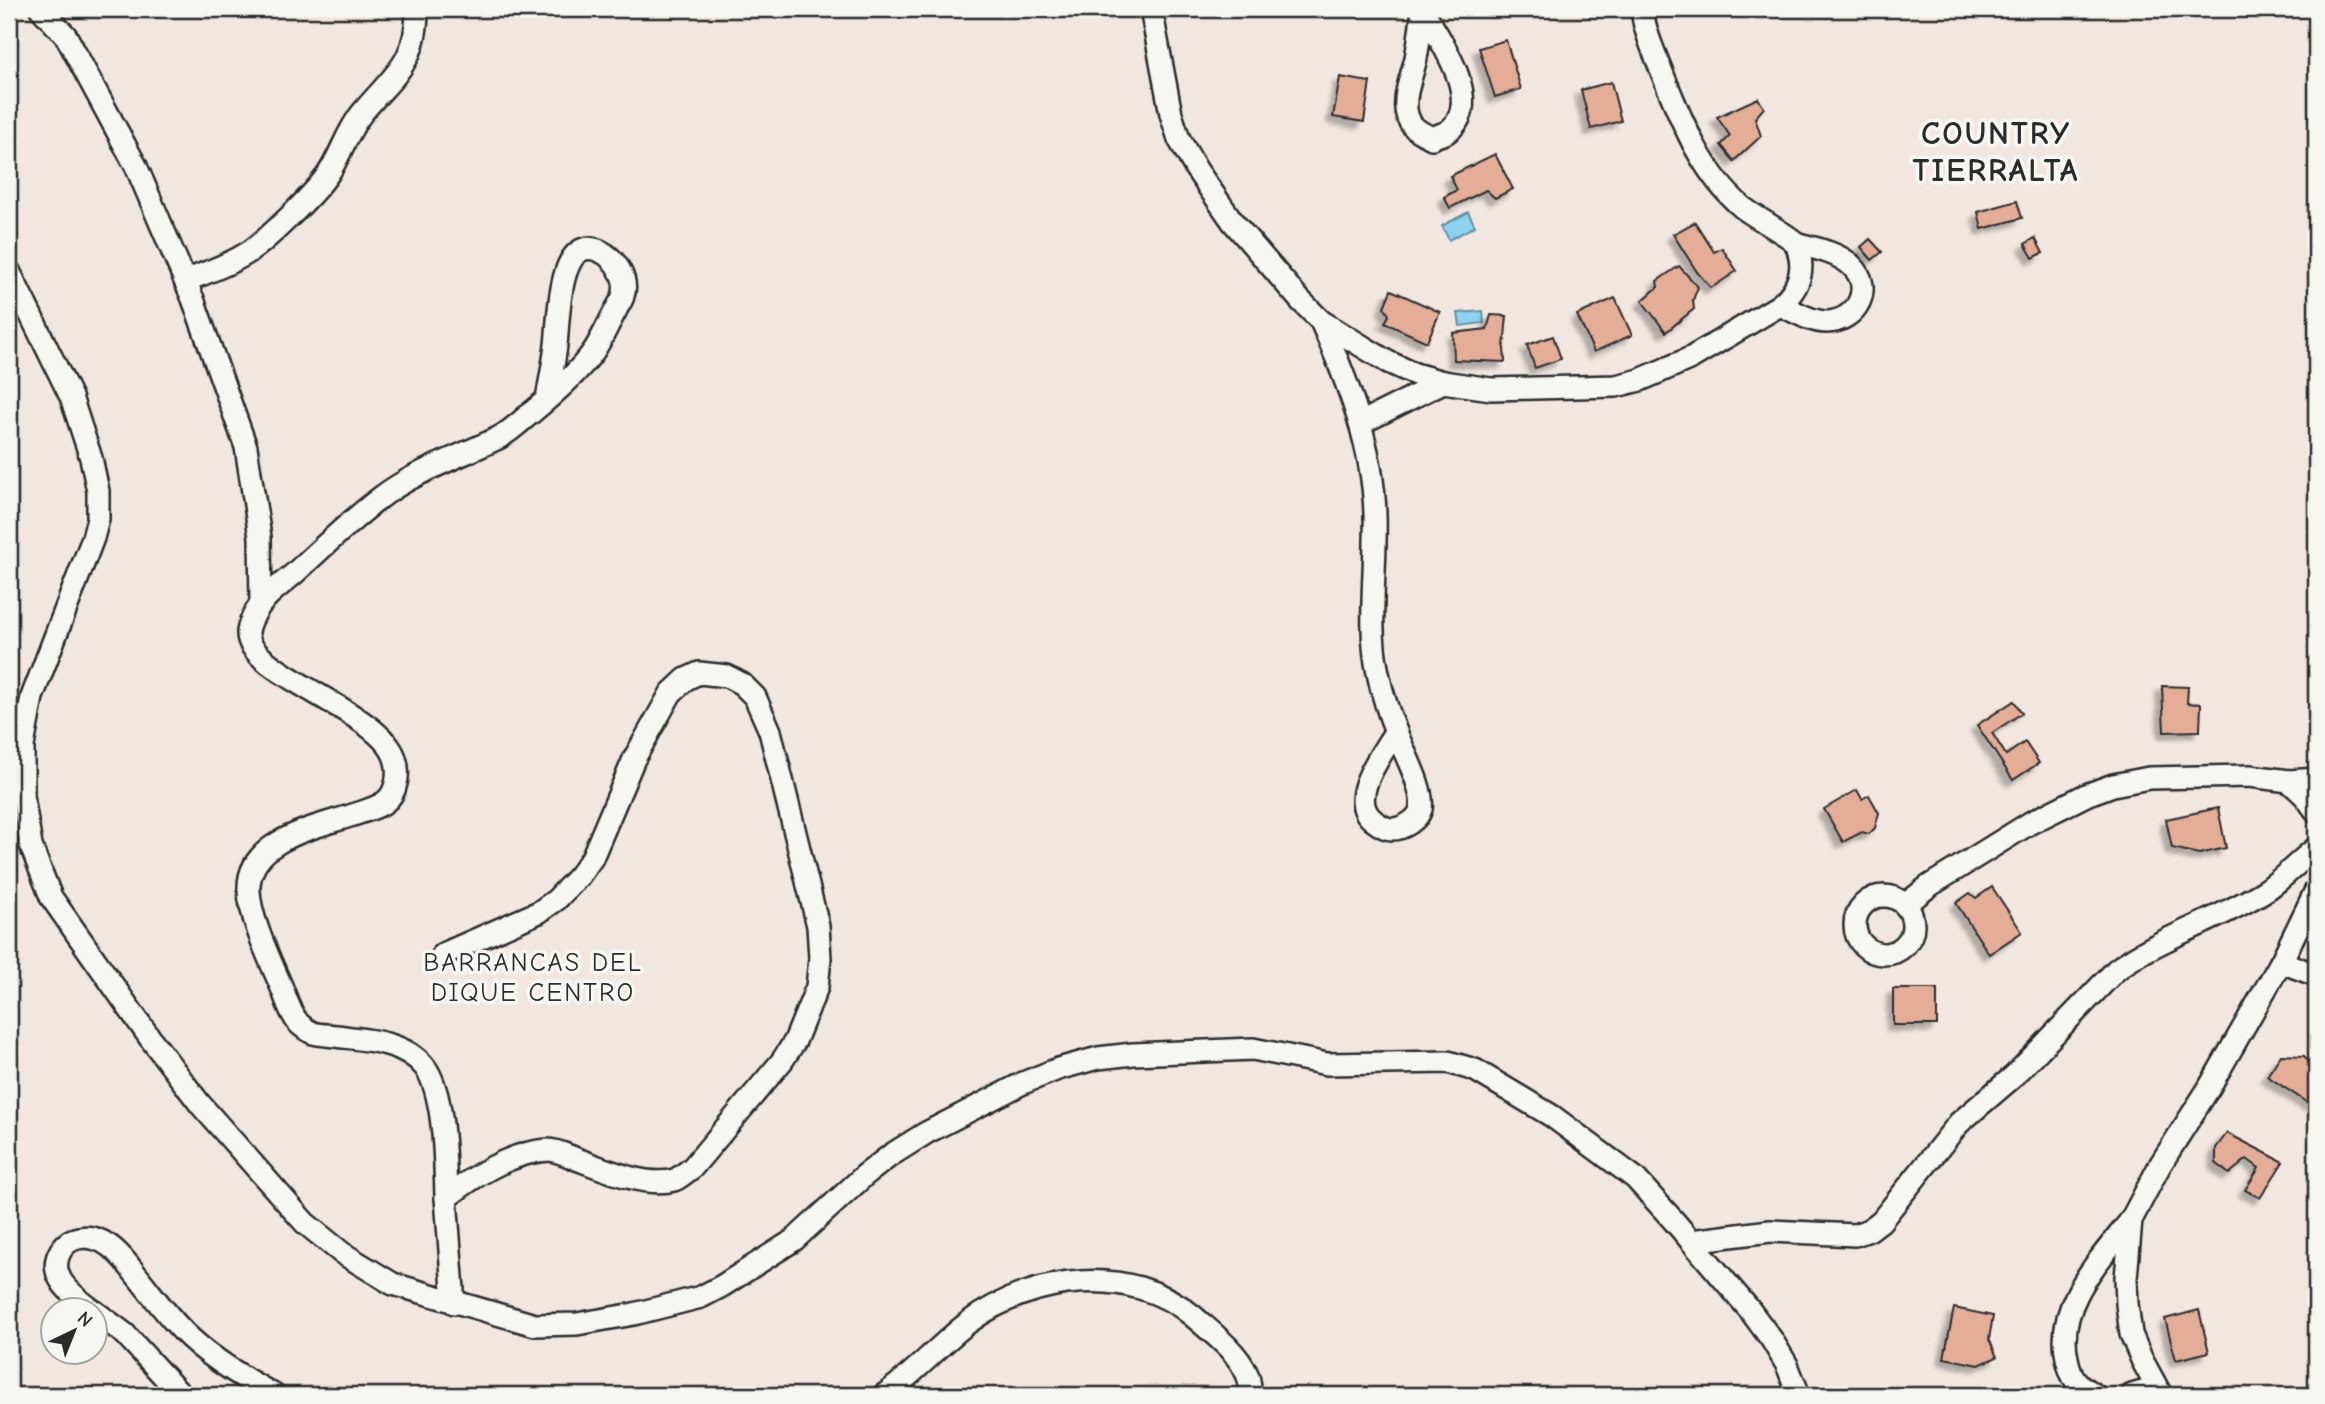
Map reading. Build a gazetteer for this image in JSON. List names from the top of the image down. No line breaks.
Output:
{"districts":["COUNTRY TIERRALTA","BARRANCAS DEL DIQUE CENTRO"],"north":"top right"}
